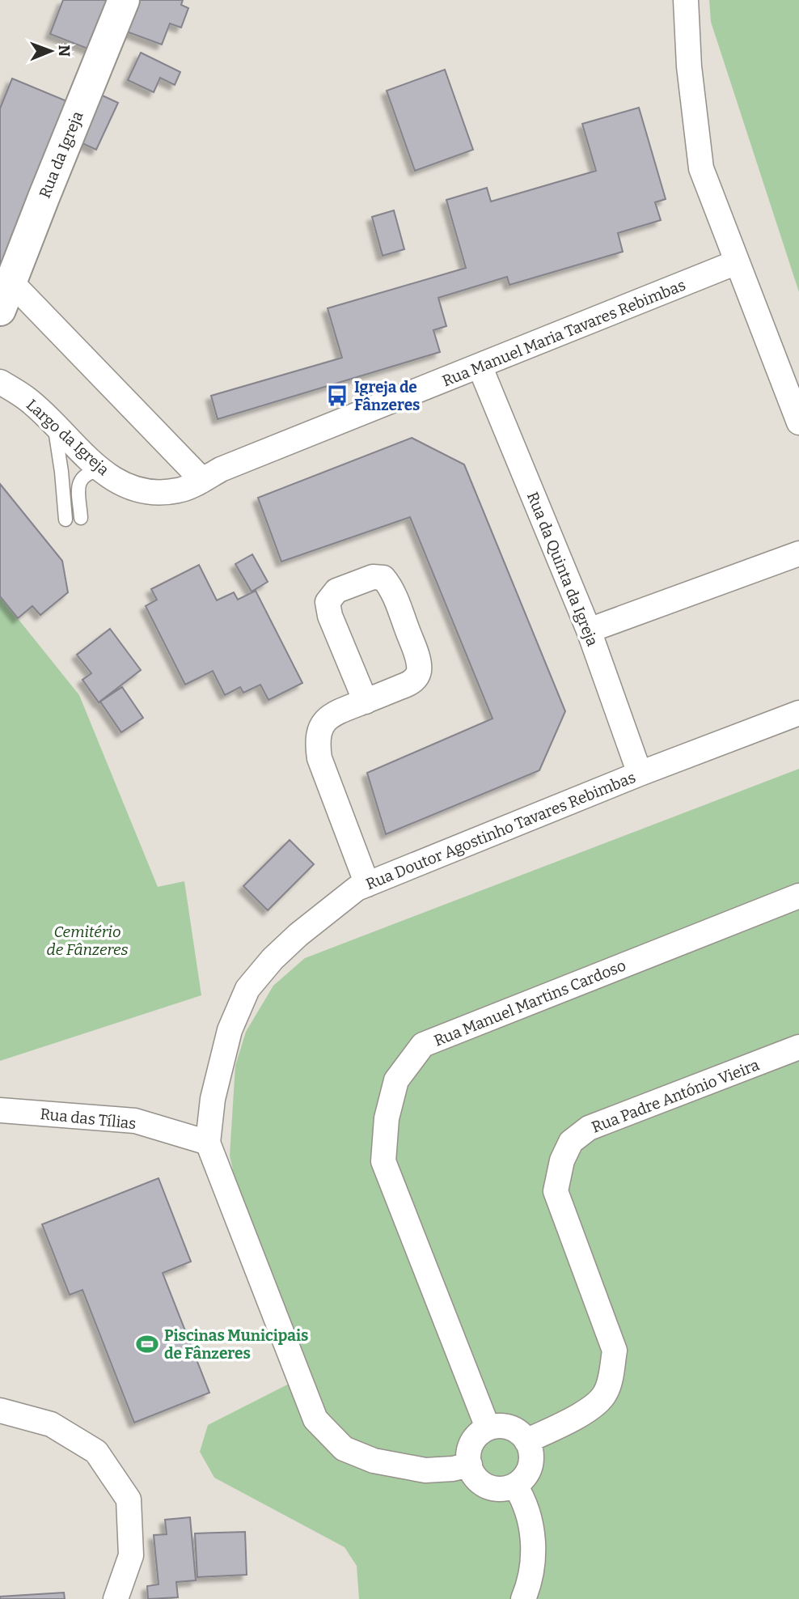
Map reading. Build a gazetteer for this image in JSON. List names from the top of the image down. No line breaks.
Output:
{"streets":{"street":["Rua da Igreja","Rua Manuel Maria Tavares Rebimbas","Largo da Igreja","Rua da Quinta da Igreja","Rua Doutor Agostinho Tavares Rebimbas","Rua Manuel Martins Cardoso","Rua Padre António Vieira","Rua das Tílias"]},"crossings":[["Rua Manuel Maria Tavares Rebimbas","Largo da Igreja"],["Rua Manuel Maria Tavares Rebimbas","Rua da Quinta da Igreja"],["Rua da Quinta da Igreja","Rua Doutor Agostinho Tavares Rebimbas"],["Rua Doutor Agostinho Tavares Rebimbas","Rua Manuel Martins Cardoso"],["Rua Doutor Agostinho Tavares Rebimbas","Rua Padre António Vieira"],["Rua Doutor Agostinho Tavares Rebimbas","Rua das Tílias"],["Rua Manuel Martins Cardoso","Rua Padre António Vieira"]],"parks":["Cemitério de Fânzeres"],"places":{"bus stop":["Igreja de Fânzeres"],"sports":["Piscinas Municipais de Fânzeres"]},"north":"right"}
